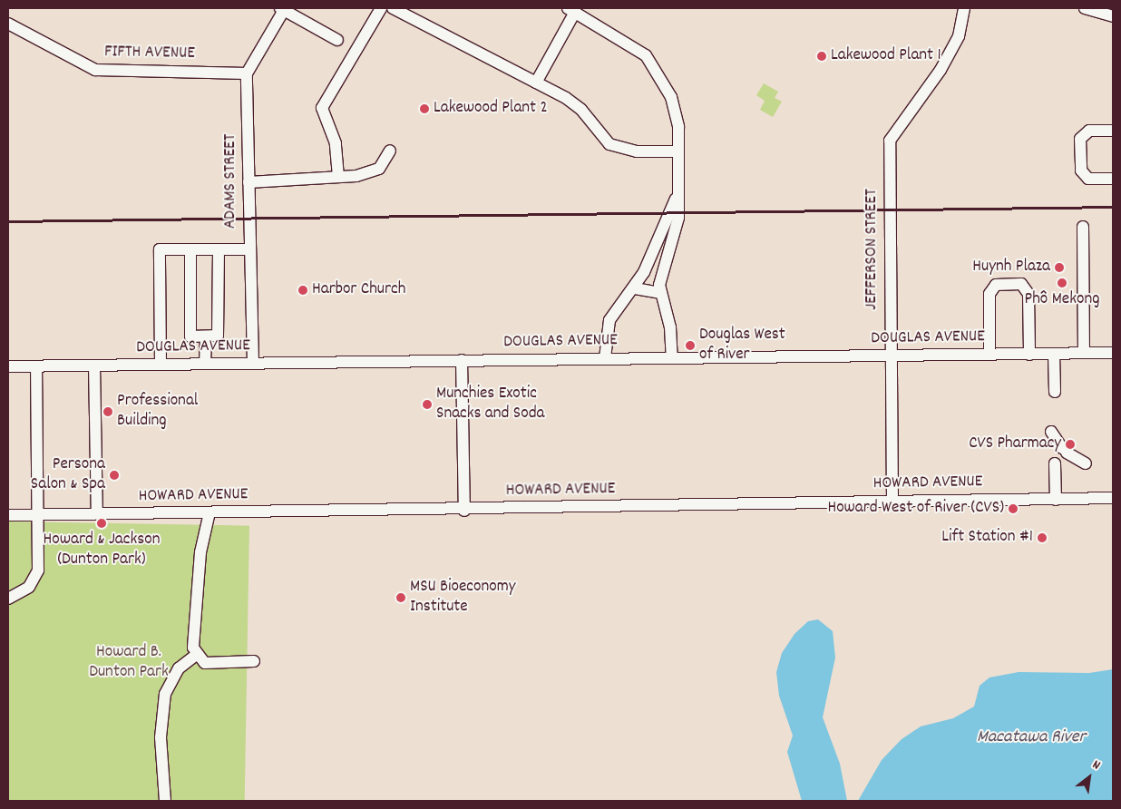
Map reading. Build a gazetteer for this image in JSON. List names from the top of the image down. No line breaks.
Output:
{"streets":{"street":["FIFTH AVENUE","ADAMS STREET","JEFFERSON STREET","DOUGLAS AVENUE","HOWARD AVENUE"]},"crossings":[["FIFTH AVENUE","ADAMS STREET"],["ADAMS STREET","DOUGLAS AVENUE"],["JEFFERSON STREET","DOUGLAS AVENUE"],["JEFFERSON STREET","HOWARD AVENUE"]],"water":["Macatawa River"],"parks":["Howard B. Dunton Park"],"places":["Lakewood Plant 1","Lakewood Plant 2","Huynh Plaza","Phô Mekong","Harbor Church","Douglas West of River","Munchies Exotic Snacks and Soda","Professional Building","CVS Pharmacy","Persona Salon & Spa","Howard West of River (CVS)","Howard & Jackson (Dunton Park)","Lift Station #1","MSU Bioeconomy Institute"],"north":"top right"}
